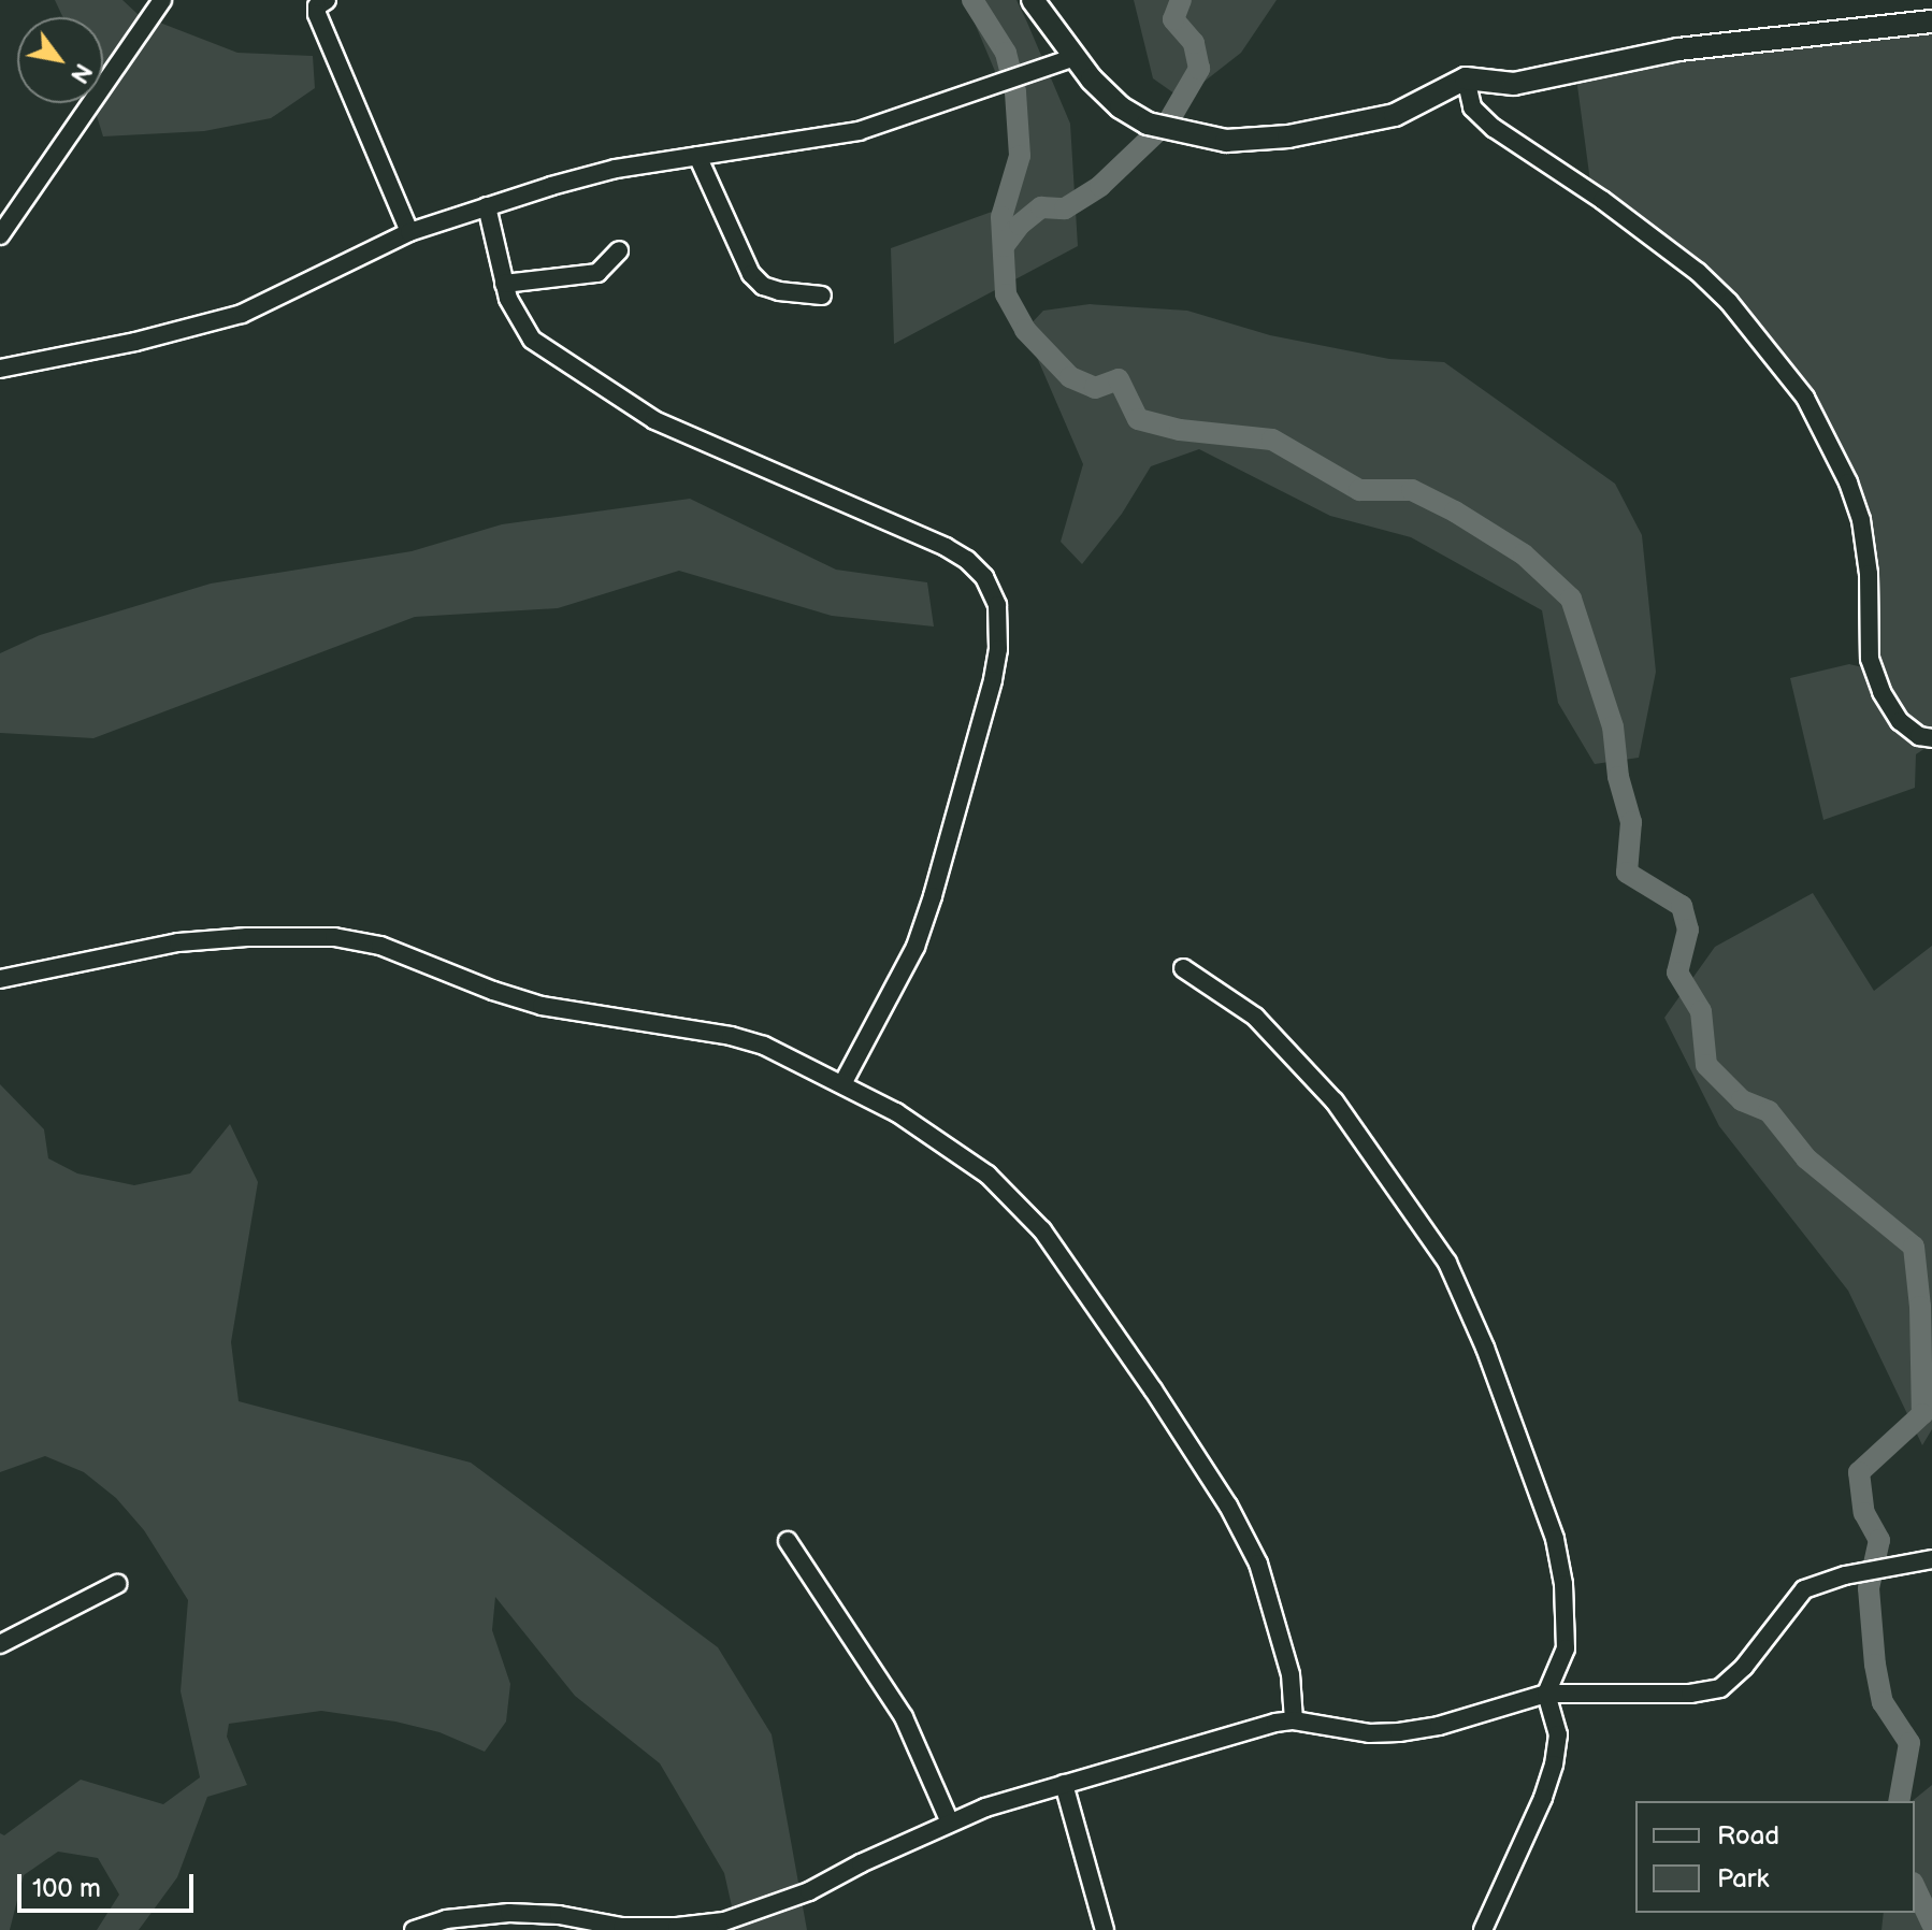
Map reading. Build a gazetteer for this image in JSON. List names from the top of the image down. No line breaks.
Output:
{"legend":["Road","Park"],"scale_bar":"100 m","north":"bottom right"}
